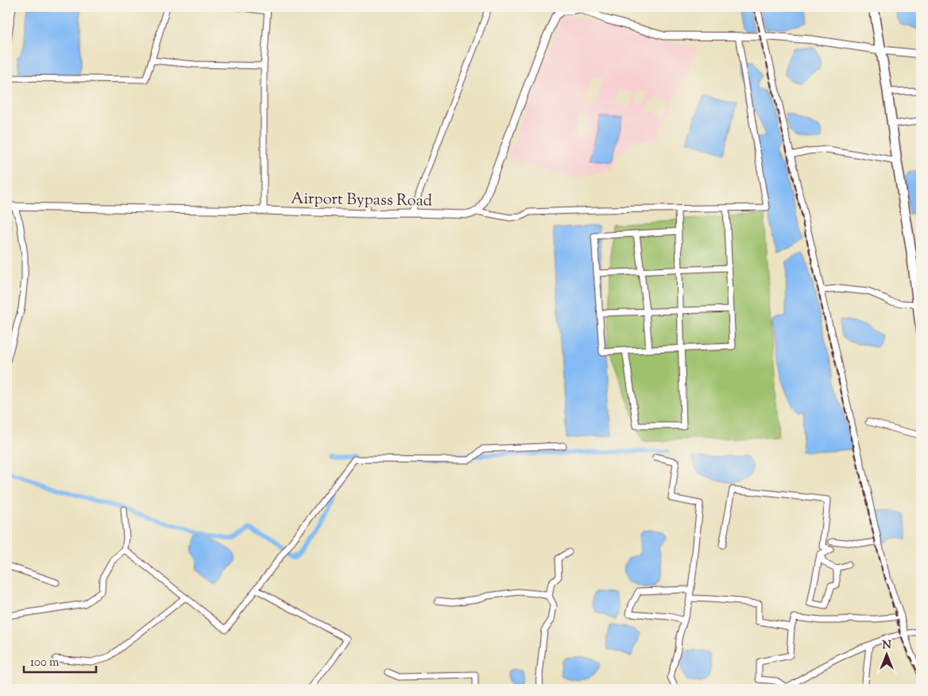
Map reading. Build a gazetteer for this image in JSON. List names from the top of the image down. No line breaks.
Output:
{"streets":{"street":["Airport Bypass Road"]},"scale_bar":"100 m","north":"top"}
